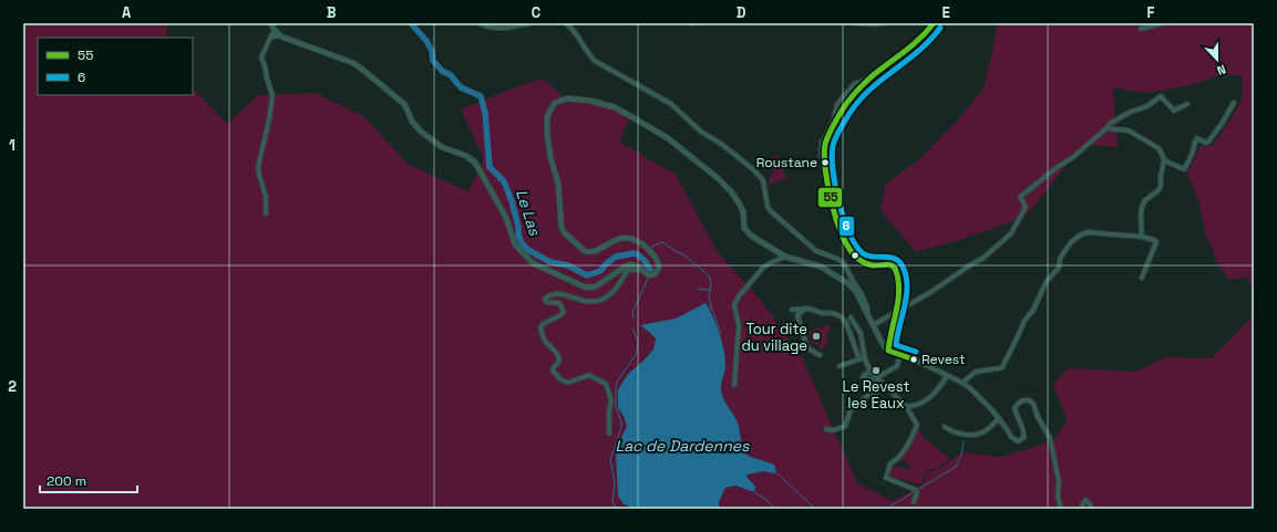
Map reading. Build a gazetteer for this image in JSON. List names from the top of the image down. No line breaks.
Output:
{"water":["Le Las","Lac de Dardennes"],"places":["Roustane","Tour dite du village","Revest","Le Revest les Eaux"],"lines":["transit line 55","transit line 6"],"legend":["55","6"],"scale_bar":"200 m","north":"bottom","grid":{"columns":["A","B","C","D","E","F"],"rows":["1","2"]}}
